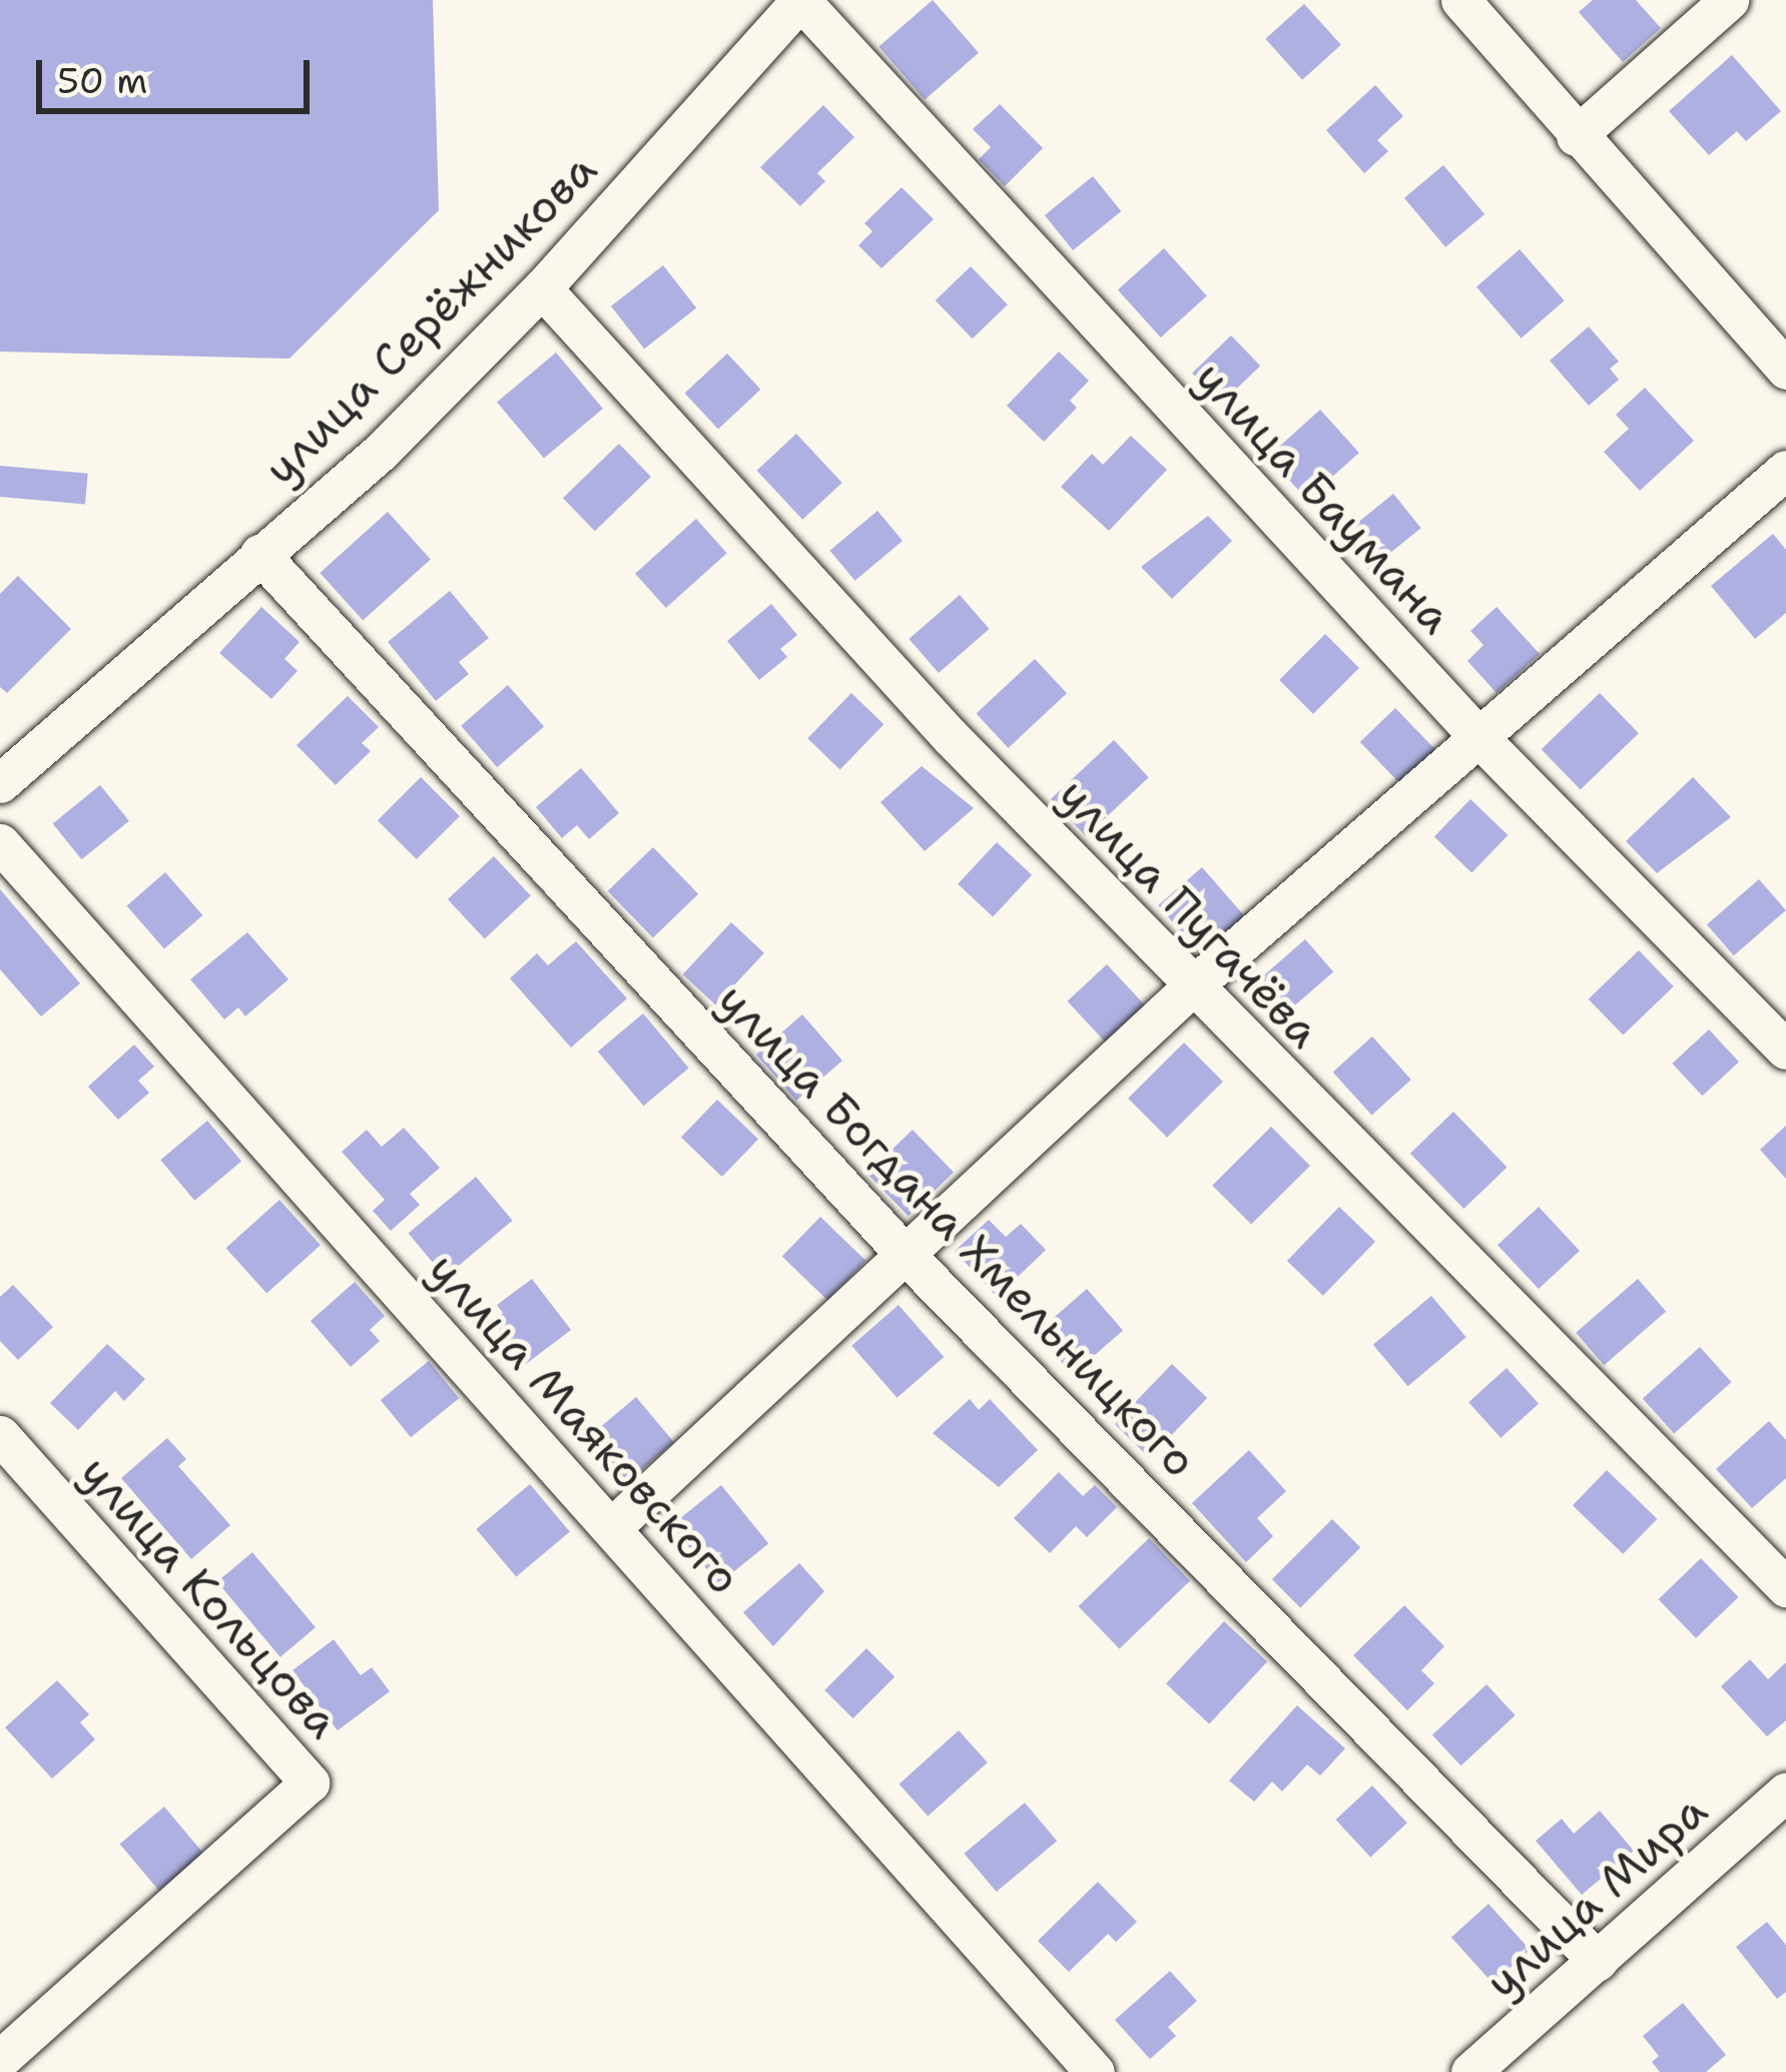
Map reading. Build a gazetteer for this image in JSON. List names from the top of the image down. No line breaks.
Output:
{"streets":{"street":["улица Серёжникова","улица Баумана","улица Пугачёва","улица Богдана Хмельницкого","улица Маяковского","улица Кольцова","улица Мира"]},"crossings":[["улица Серёжникова","улица Баумана"],["улица Серёжникова","улица Пугачёва"],["улица Серёжникова","улица Богдана Хмельницкого"],["улица Богдана Хмельницкого","улица Мира"]],"scale_bar":"50 m"}
